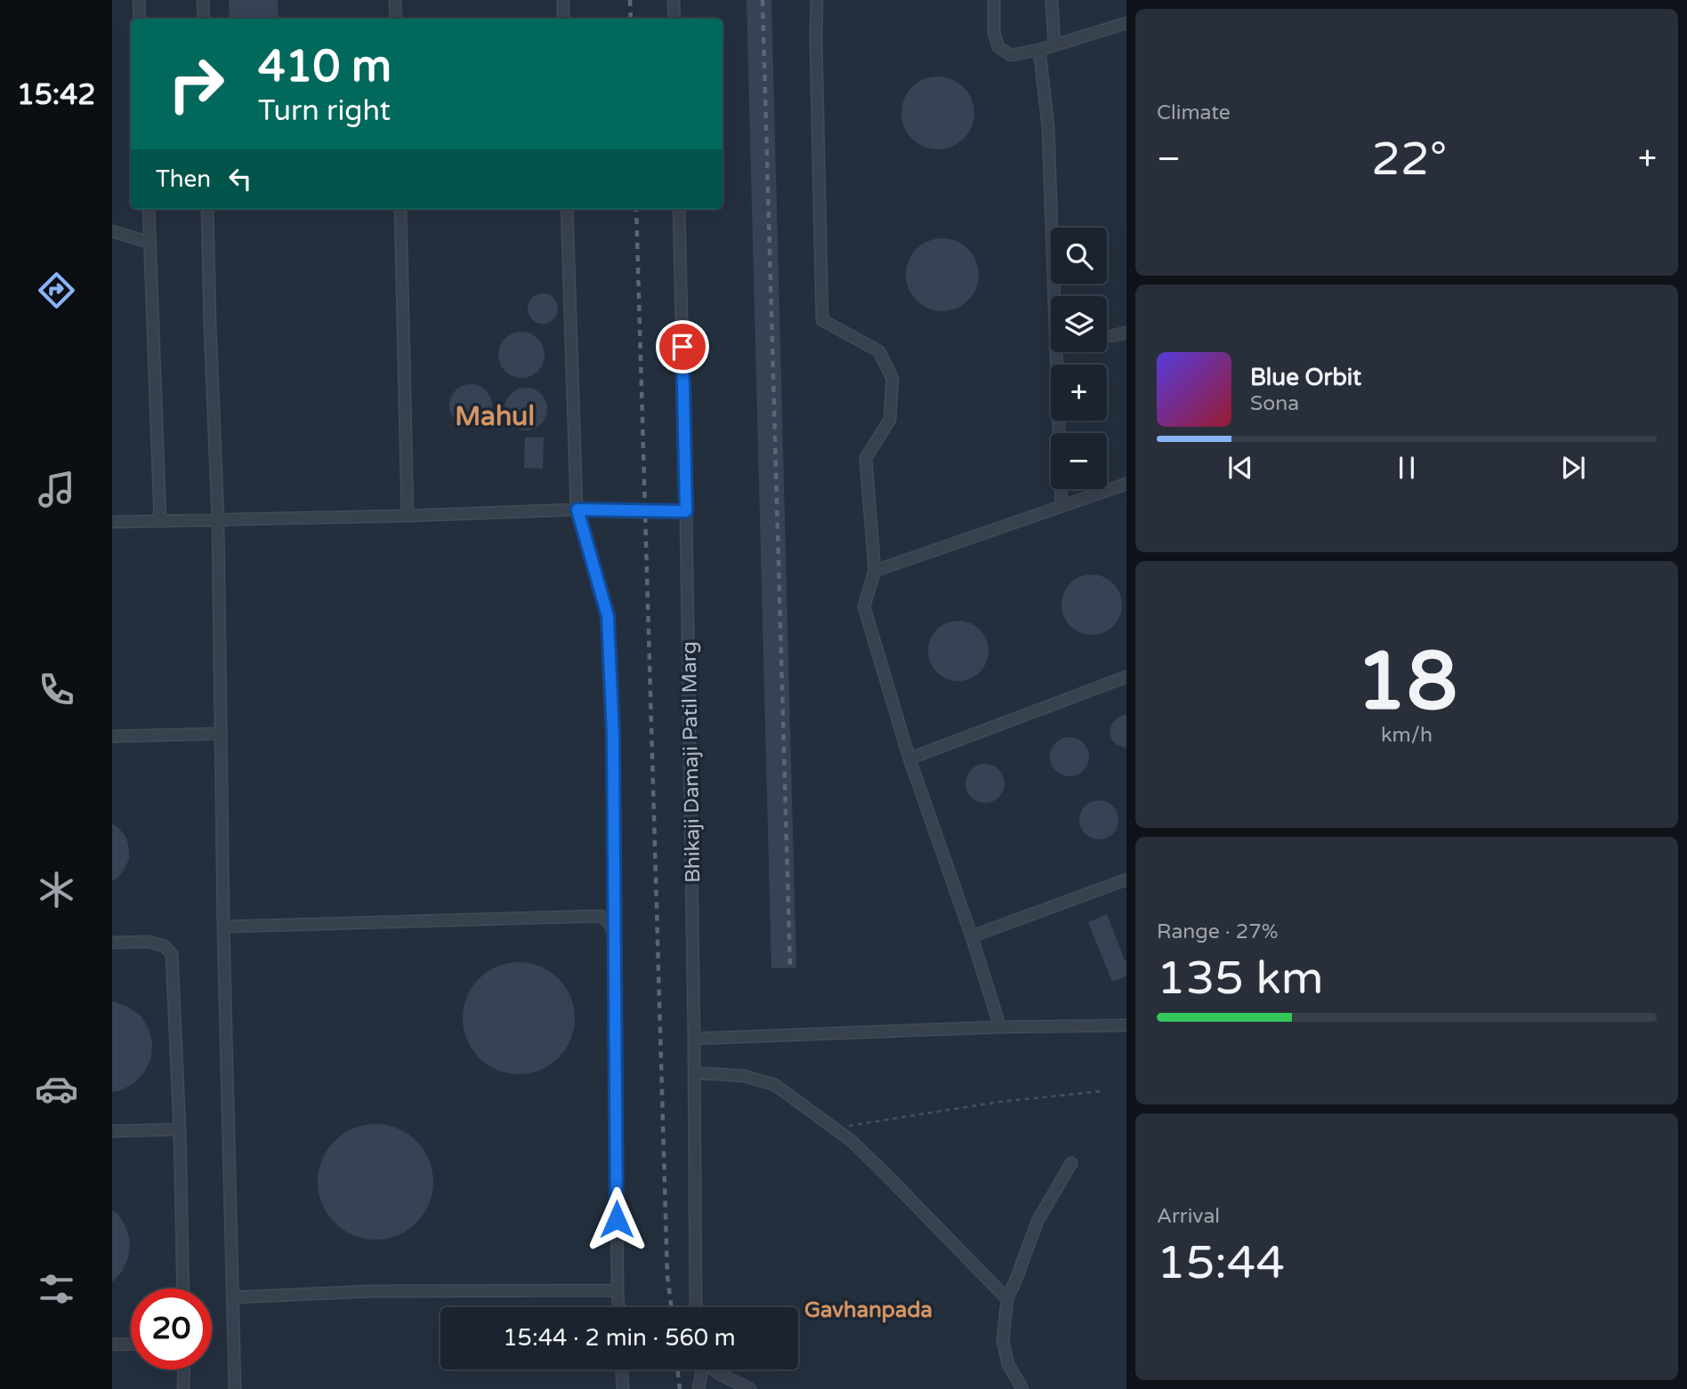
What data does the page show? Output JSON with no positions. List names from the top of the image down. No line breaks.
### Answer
{"streets":{"street":["Bhikaji Damaji Patil Marg"]},"districts":["Mahul","Gavhanpada"],"page":{"tabs":"15:42","tile":["Climate",["18","km/h"],["Range · 27%","135 km"],["Arrival","15:44"]],"turn":["410 m","Turn right"],"heat":["−","22°","+"],"then":"Then","map_buttons":["+","−"],"song":["Blue Orbit","Sona"],"limit":"20","trip":"15:44 · 2 min · 560 m"}}
